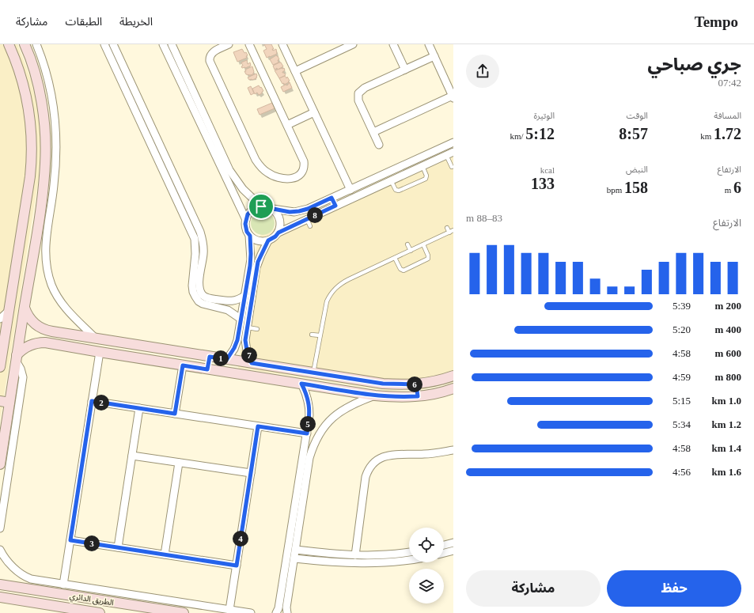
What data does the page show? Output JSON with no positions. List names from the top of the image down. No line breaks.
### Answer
{"streets":{"main road":["الطريق الدائري"]},"page":{"header":"Tempo","nav":["الخريطة","الطبقات","مشاركة"],"heading":["جري صباحي","07:42"],"stats":[["المسافة","1.72 km"],["الوقت","8:57"],["الوتيرة","5:12 /km"],["الارتفاع","6 m"],["النبض","158 bpm"],["kcal","133"]],"chart":["الارتفاع","83–88 m"],"pins":["8","7","1","6","2","5","4","3"],"list":[{"name":"200 m","note":"5:39"},{"name":"400 m","note":"5:20"},{"name":"600 m","note":"4:58"},{"name":"800 m","note":"4:59"},{"name":"1.0 km","note":"5:15"},{"name":"1.2 km","note":"5:34"},{"name":"1.4 km","note":"4:58"},{"name":"1.6 km","note":"4:56"}],"buttons":["حفظ","مشاركة"]}}
